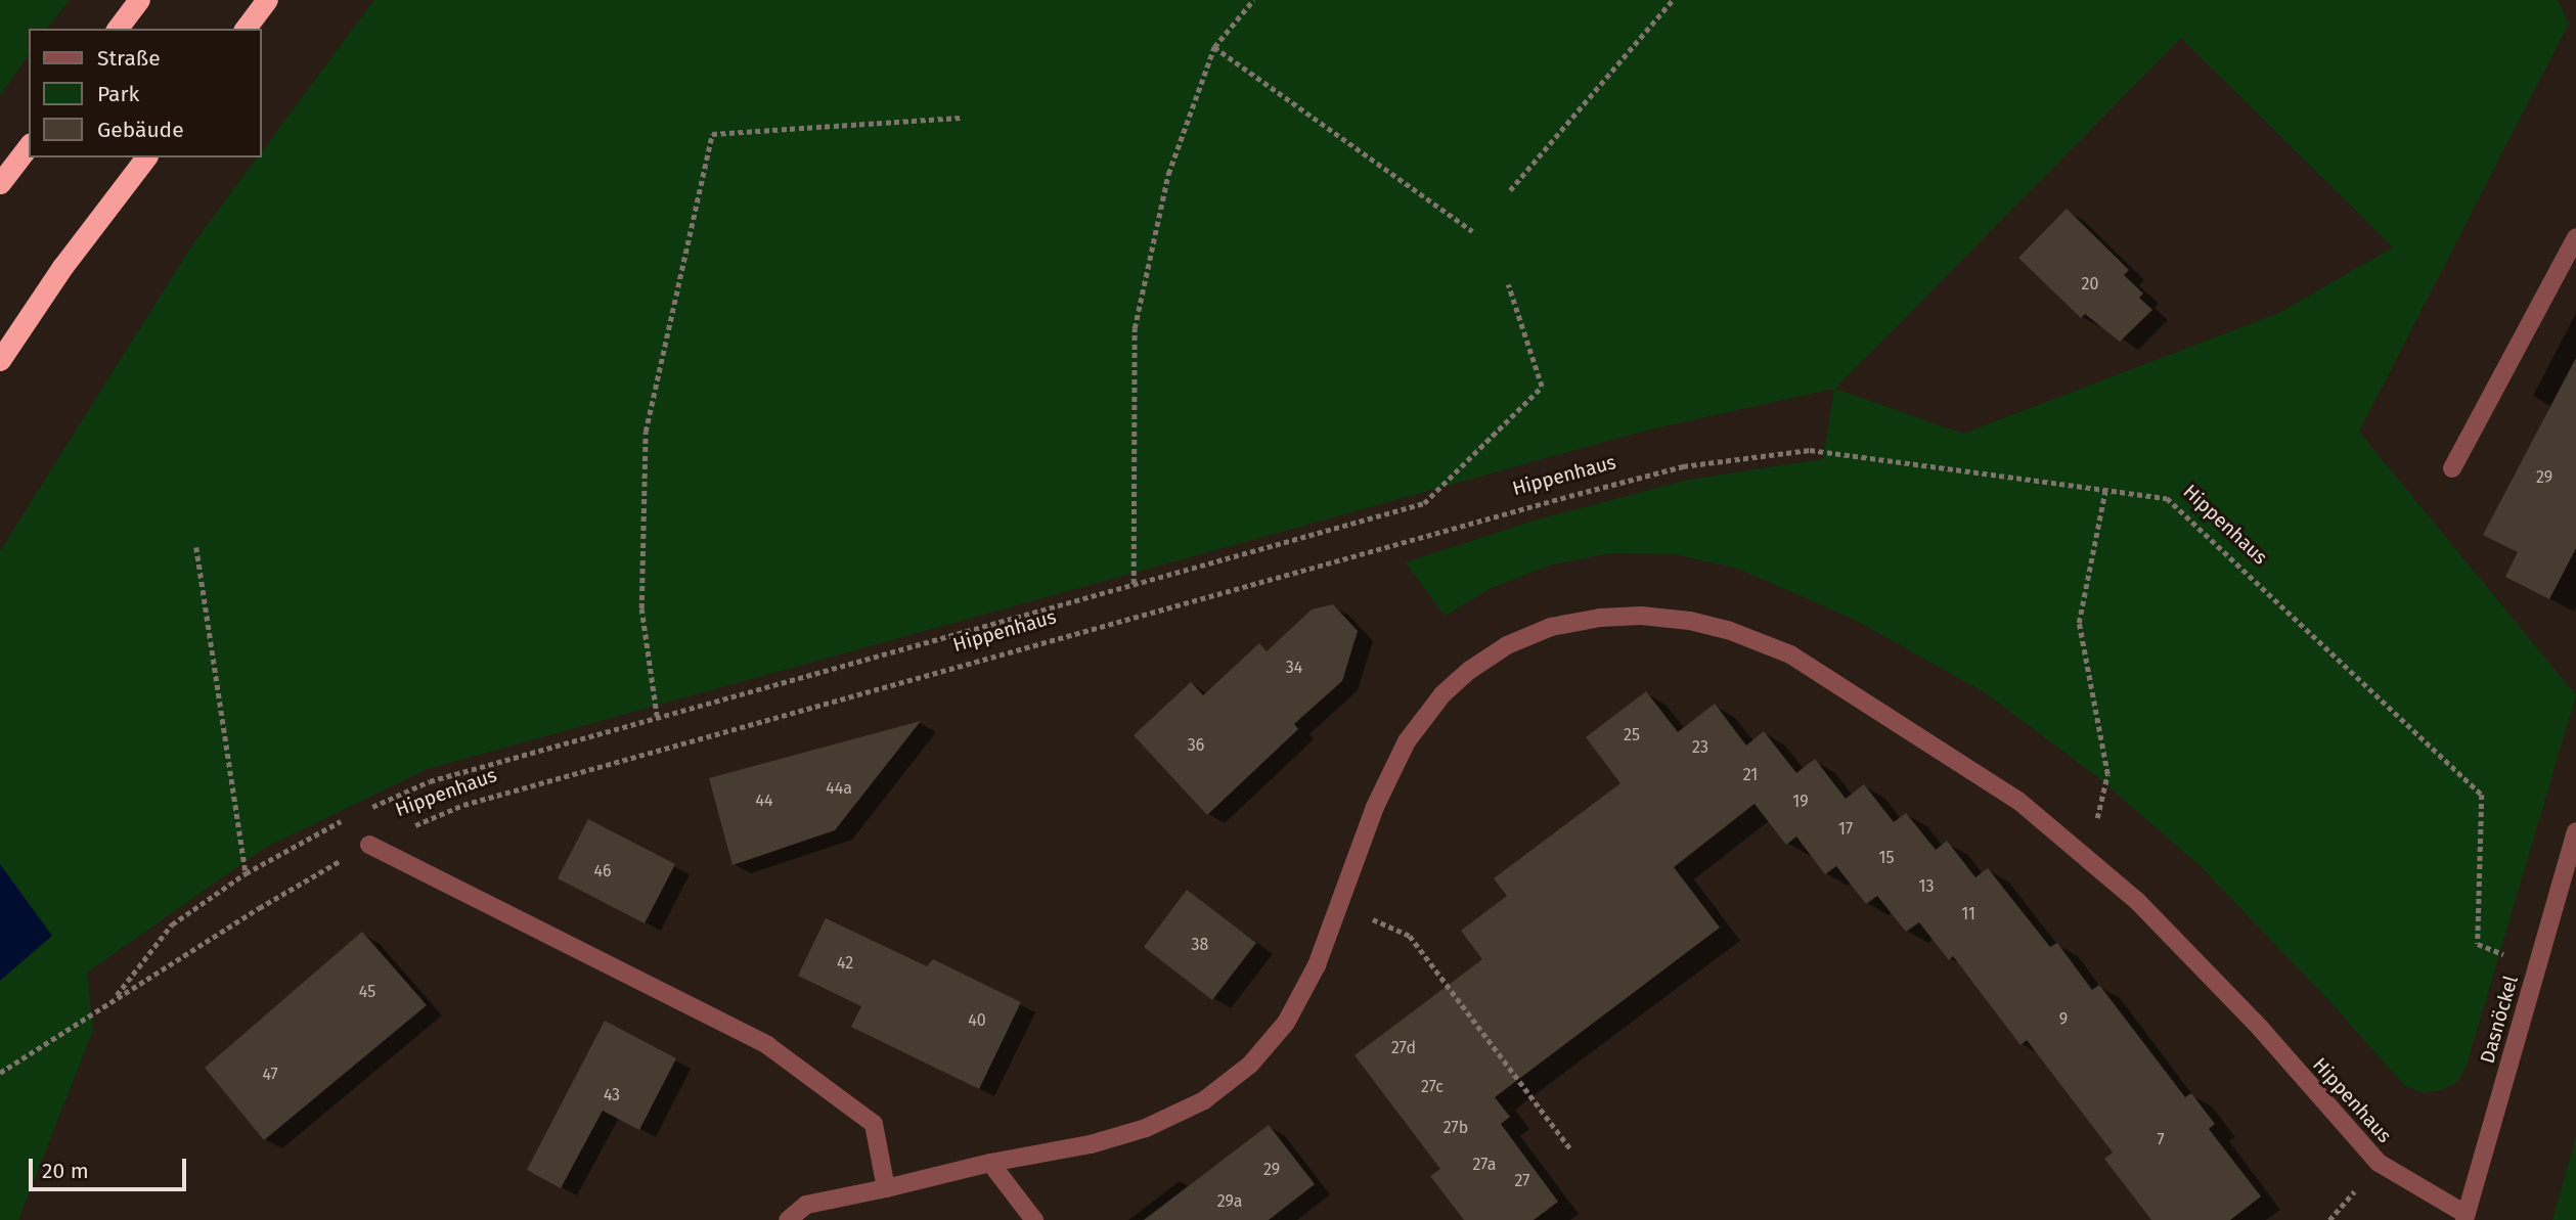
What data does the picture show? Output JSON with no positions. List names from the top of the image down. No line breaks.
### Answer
{"streets":{"street":["Hippenhaus","Dasnöckel"]},"crossings":[["Hippenhaus","Dasnöckel"]],"house_numbers":["20","29","34","25","36","23","21","44a","44","19","17","15","46","13","11","38","42","45","9","40","27d","47","27c","43","27b","7","27a","29","27","29a"],"legend":["Straße","Park","Gebäude"],"scale_bar":"20 m"}
